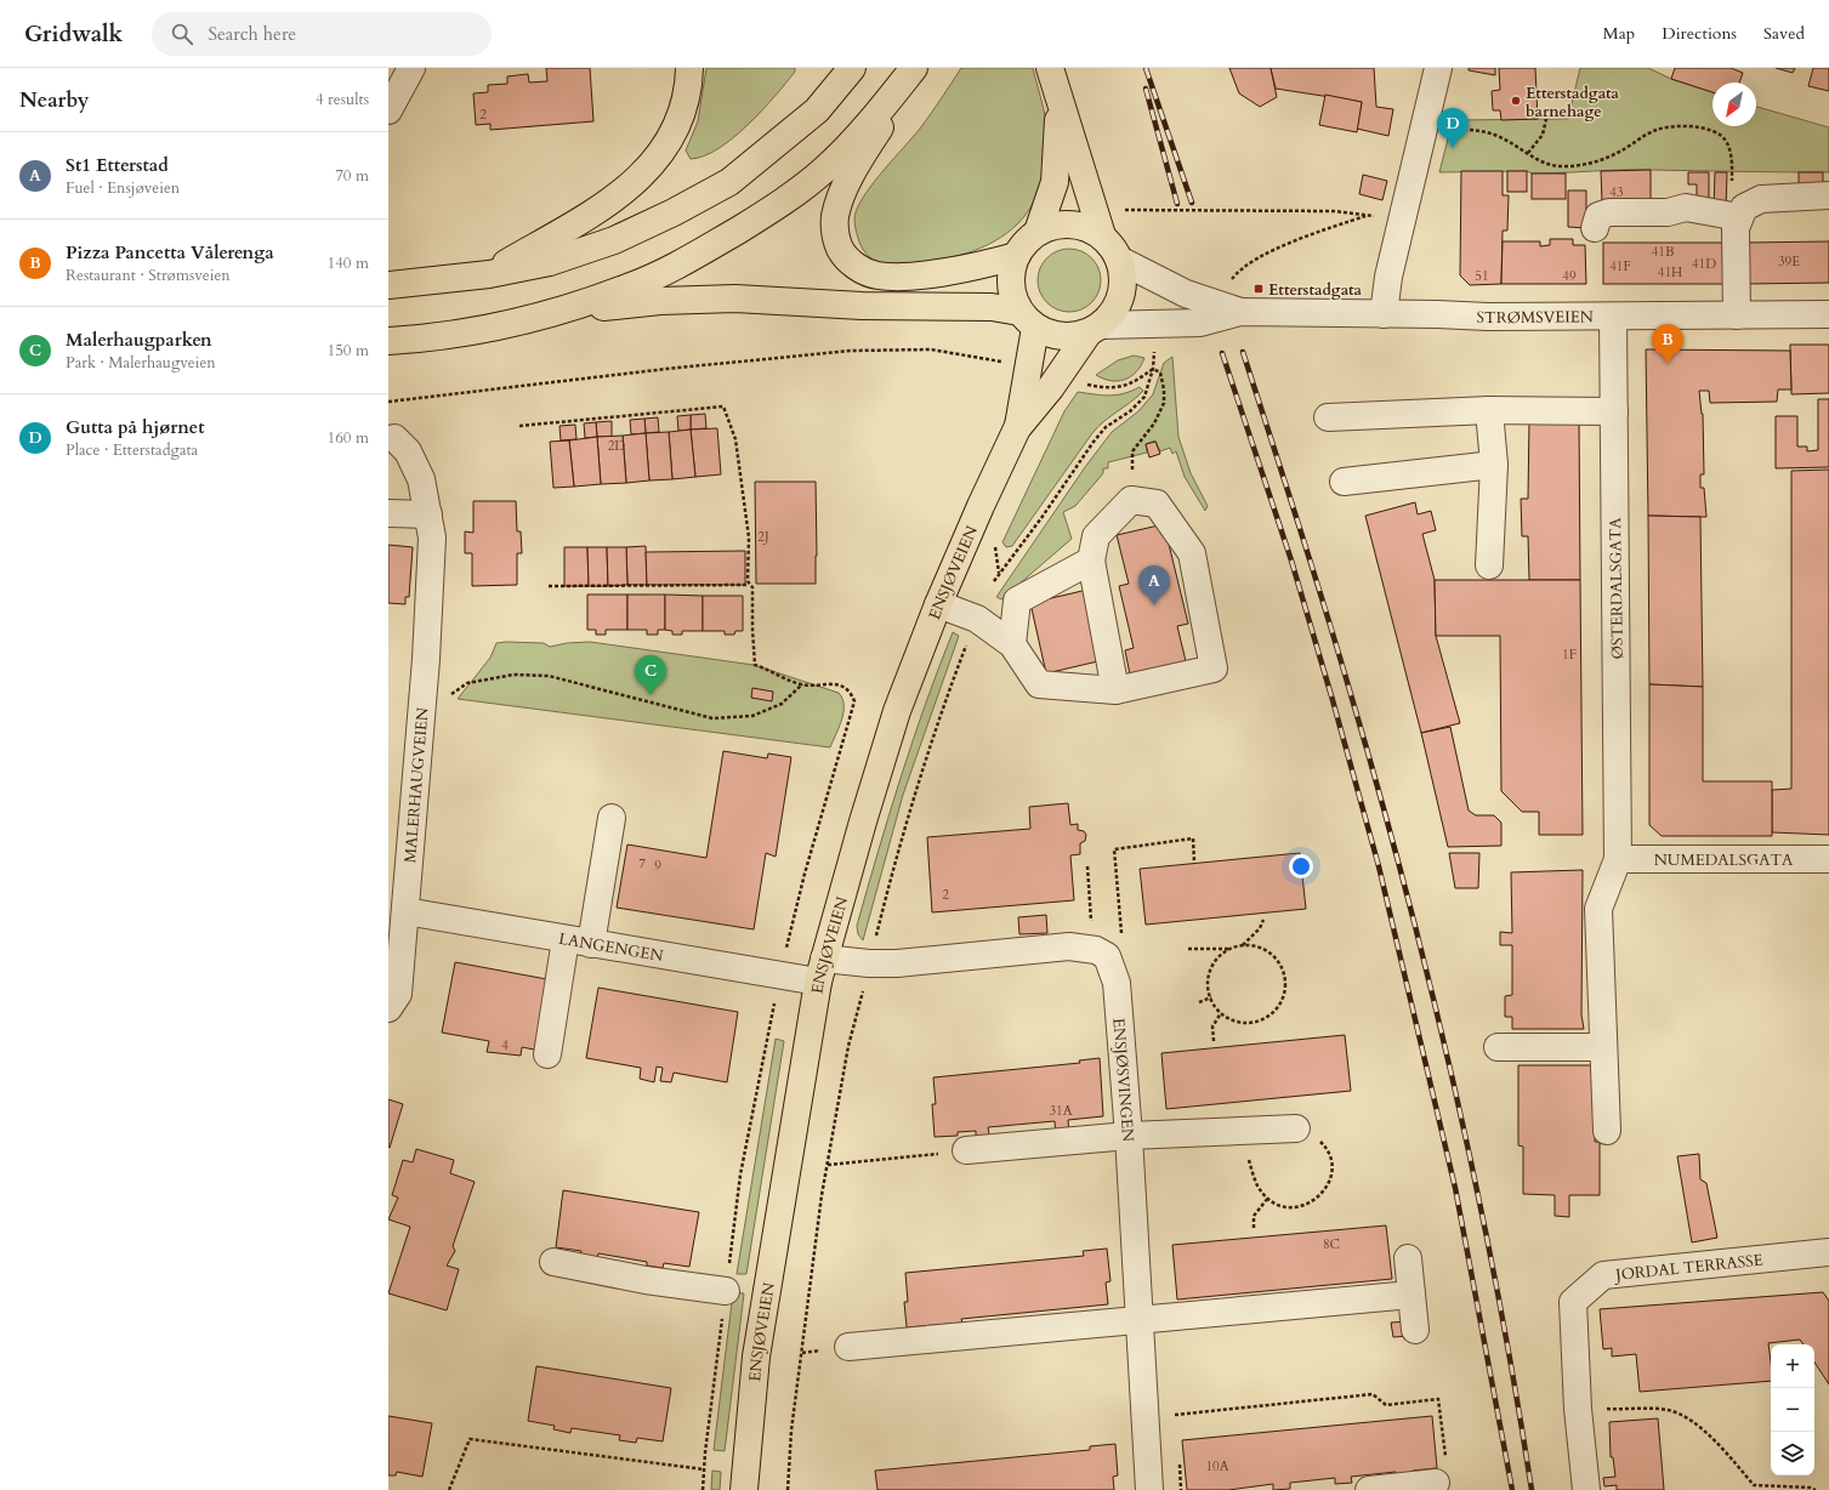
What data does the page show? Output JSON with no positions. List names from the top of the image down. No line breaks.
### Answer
{"streets":{"main road":["STRØMSVEIEN","ENSJØVEIEN"],"street":["ØSTERDALSGATA","MALERHAUGVEIEN","NUMEDALSGATA","LANGENGEN","ENSJØSVINGEN","JORDAL TERRASSE"]},"crossings":[["STRØMSVEIEN","ENSJØVEIEN"],["STRØMSVEIEN","ØSTERDALSGATA"],["ENSJØVEIEN","LANGENGEN"],["ØSTERDALSGATA","NUMEDALSGATA"],["MALERHAUGVEIEN","LANGENGEN"]],"places":{"other":["Etterstadgata barnehage"],"transit":["Etterstadgata"]},"house_numbers":["2","43","41B","39E","41D","41F","41H","51","49","2D","2J","1F","7","9","2","4","31A","8C","10A"],"north":"bottom left","page":{"header":"Gridwalk","search":"Search here","nav":["Map","Directions","Saved"],"heading":["Nearby","4 results"],"pins":["D","B","A","C"],"list":[{"mark":"A","name":"St1 Etterstad","note":"Fuel · Ensjøveien","value":"70 m"},{"mark":"B","name":"Pizza Pancetta Vålerenga","note":"Restaurant · Strømsveien","value":"140 m"},{"mark":"C","name":"Malerhaugparken","note":"Park · Malerhaugveien","value":"150 m"},{"mark":"D","name":"Gutta på hjørnet","note":"Place · Etterstadgata","value":"160 m"}],"map_buttons":["+","−"]}}
